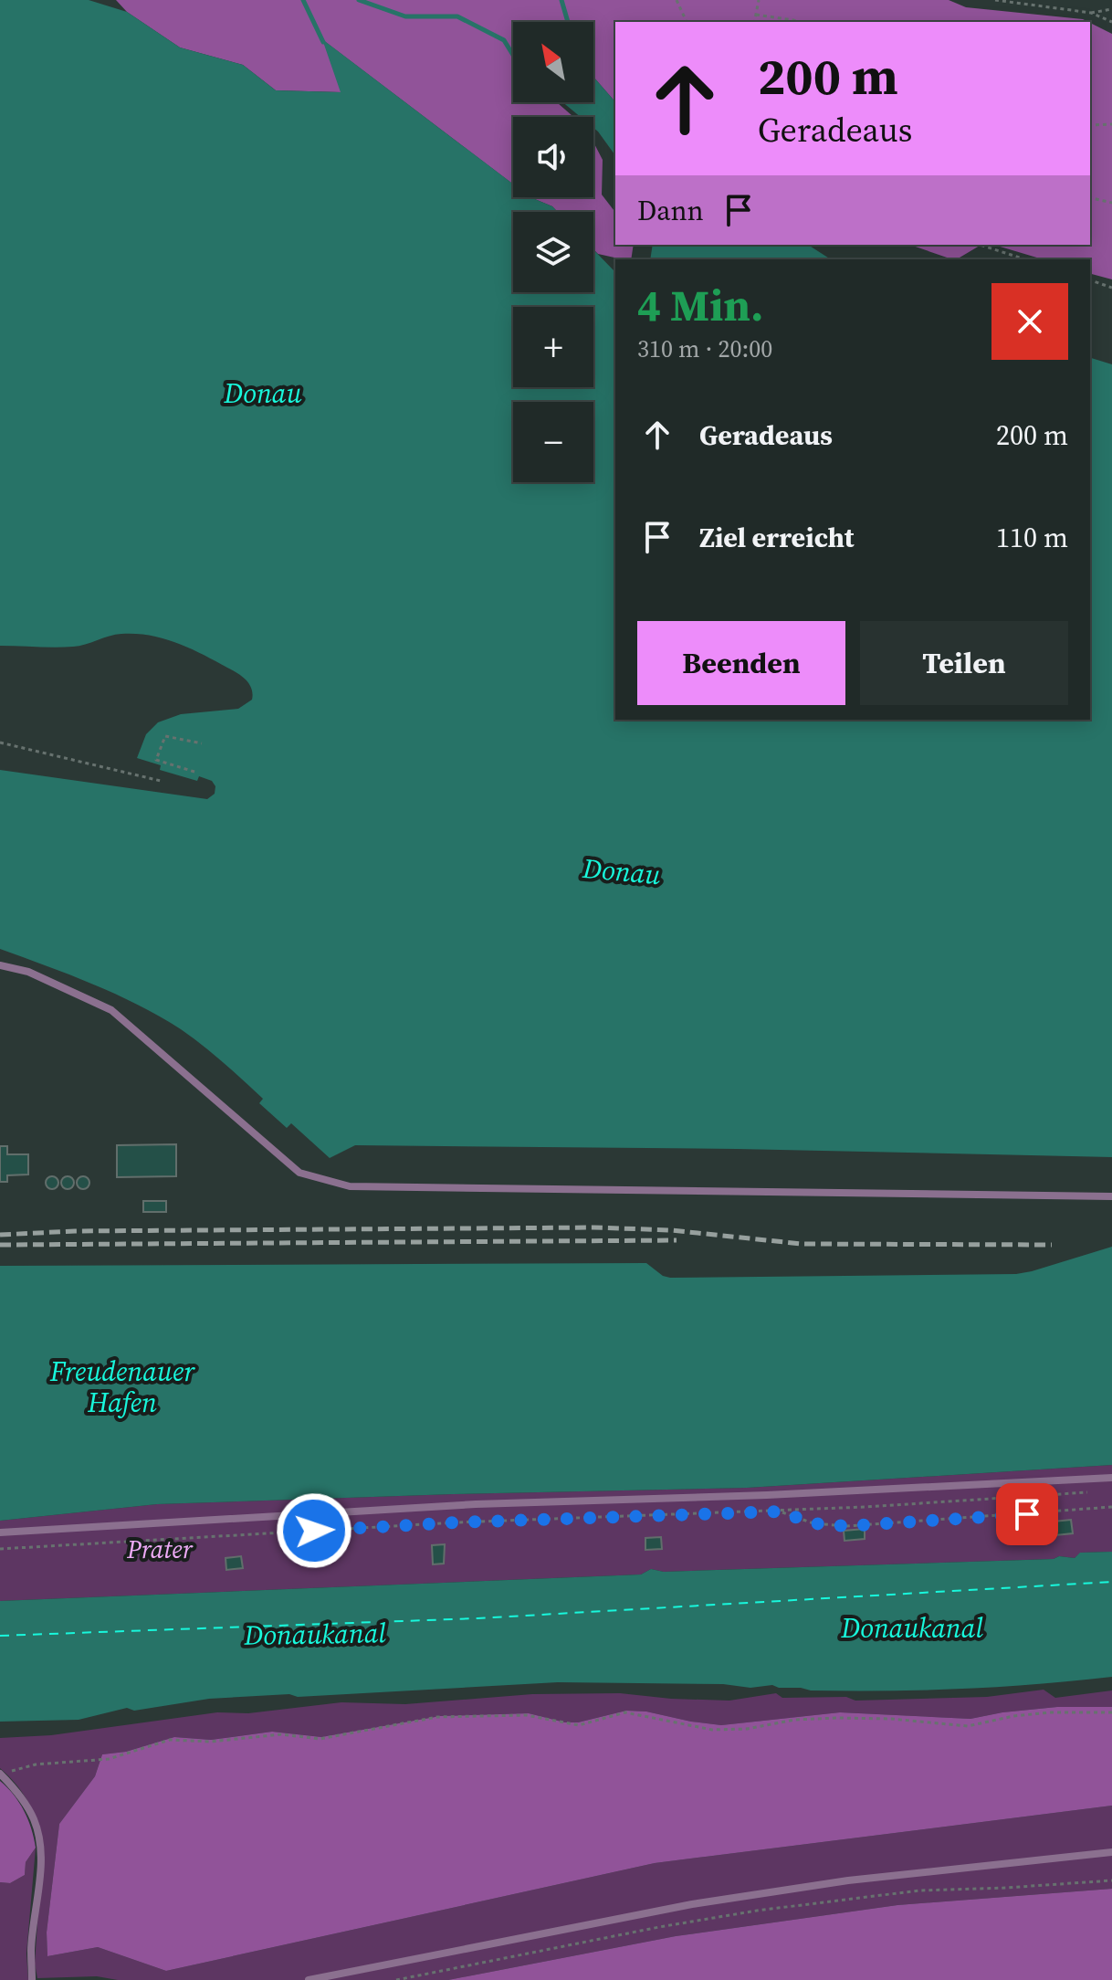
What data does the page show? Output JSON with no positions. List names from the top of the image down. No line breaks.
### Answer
{"water":["Donau","Freudenauer Hafen","Donaukanal"],"parks":["Prater"],"north":"top left","page":{"map_buttons":["+","−"],"turn":["200 m","Geradeaus"],"then":"Dann","heading":["4 Min.","310 m · 20:00"],"list":[{"name":"Geradeaus","value":"200 m"},{"name":"Ziel erreicht","value":"110 m"}],"buttons":["Beenden","Teilen"]}}
